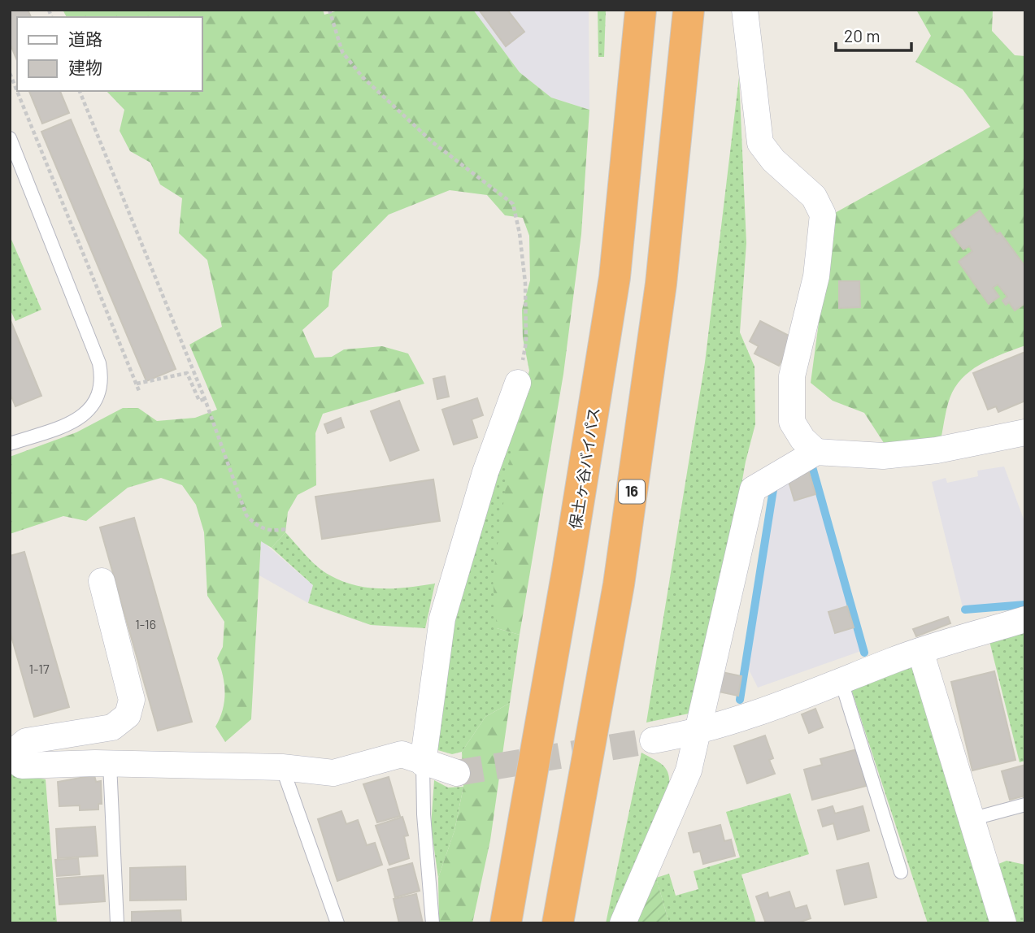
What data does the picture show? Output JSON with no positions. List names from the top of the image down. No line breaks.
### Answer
{"streets":{"highway":["保土ヶ谷バイパス","16"]},"house_numbers":["1-16","1-17"],"legend":["道路","建物"],"scale_bar":"20 m"}
